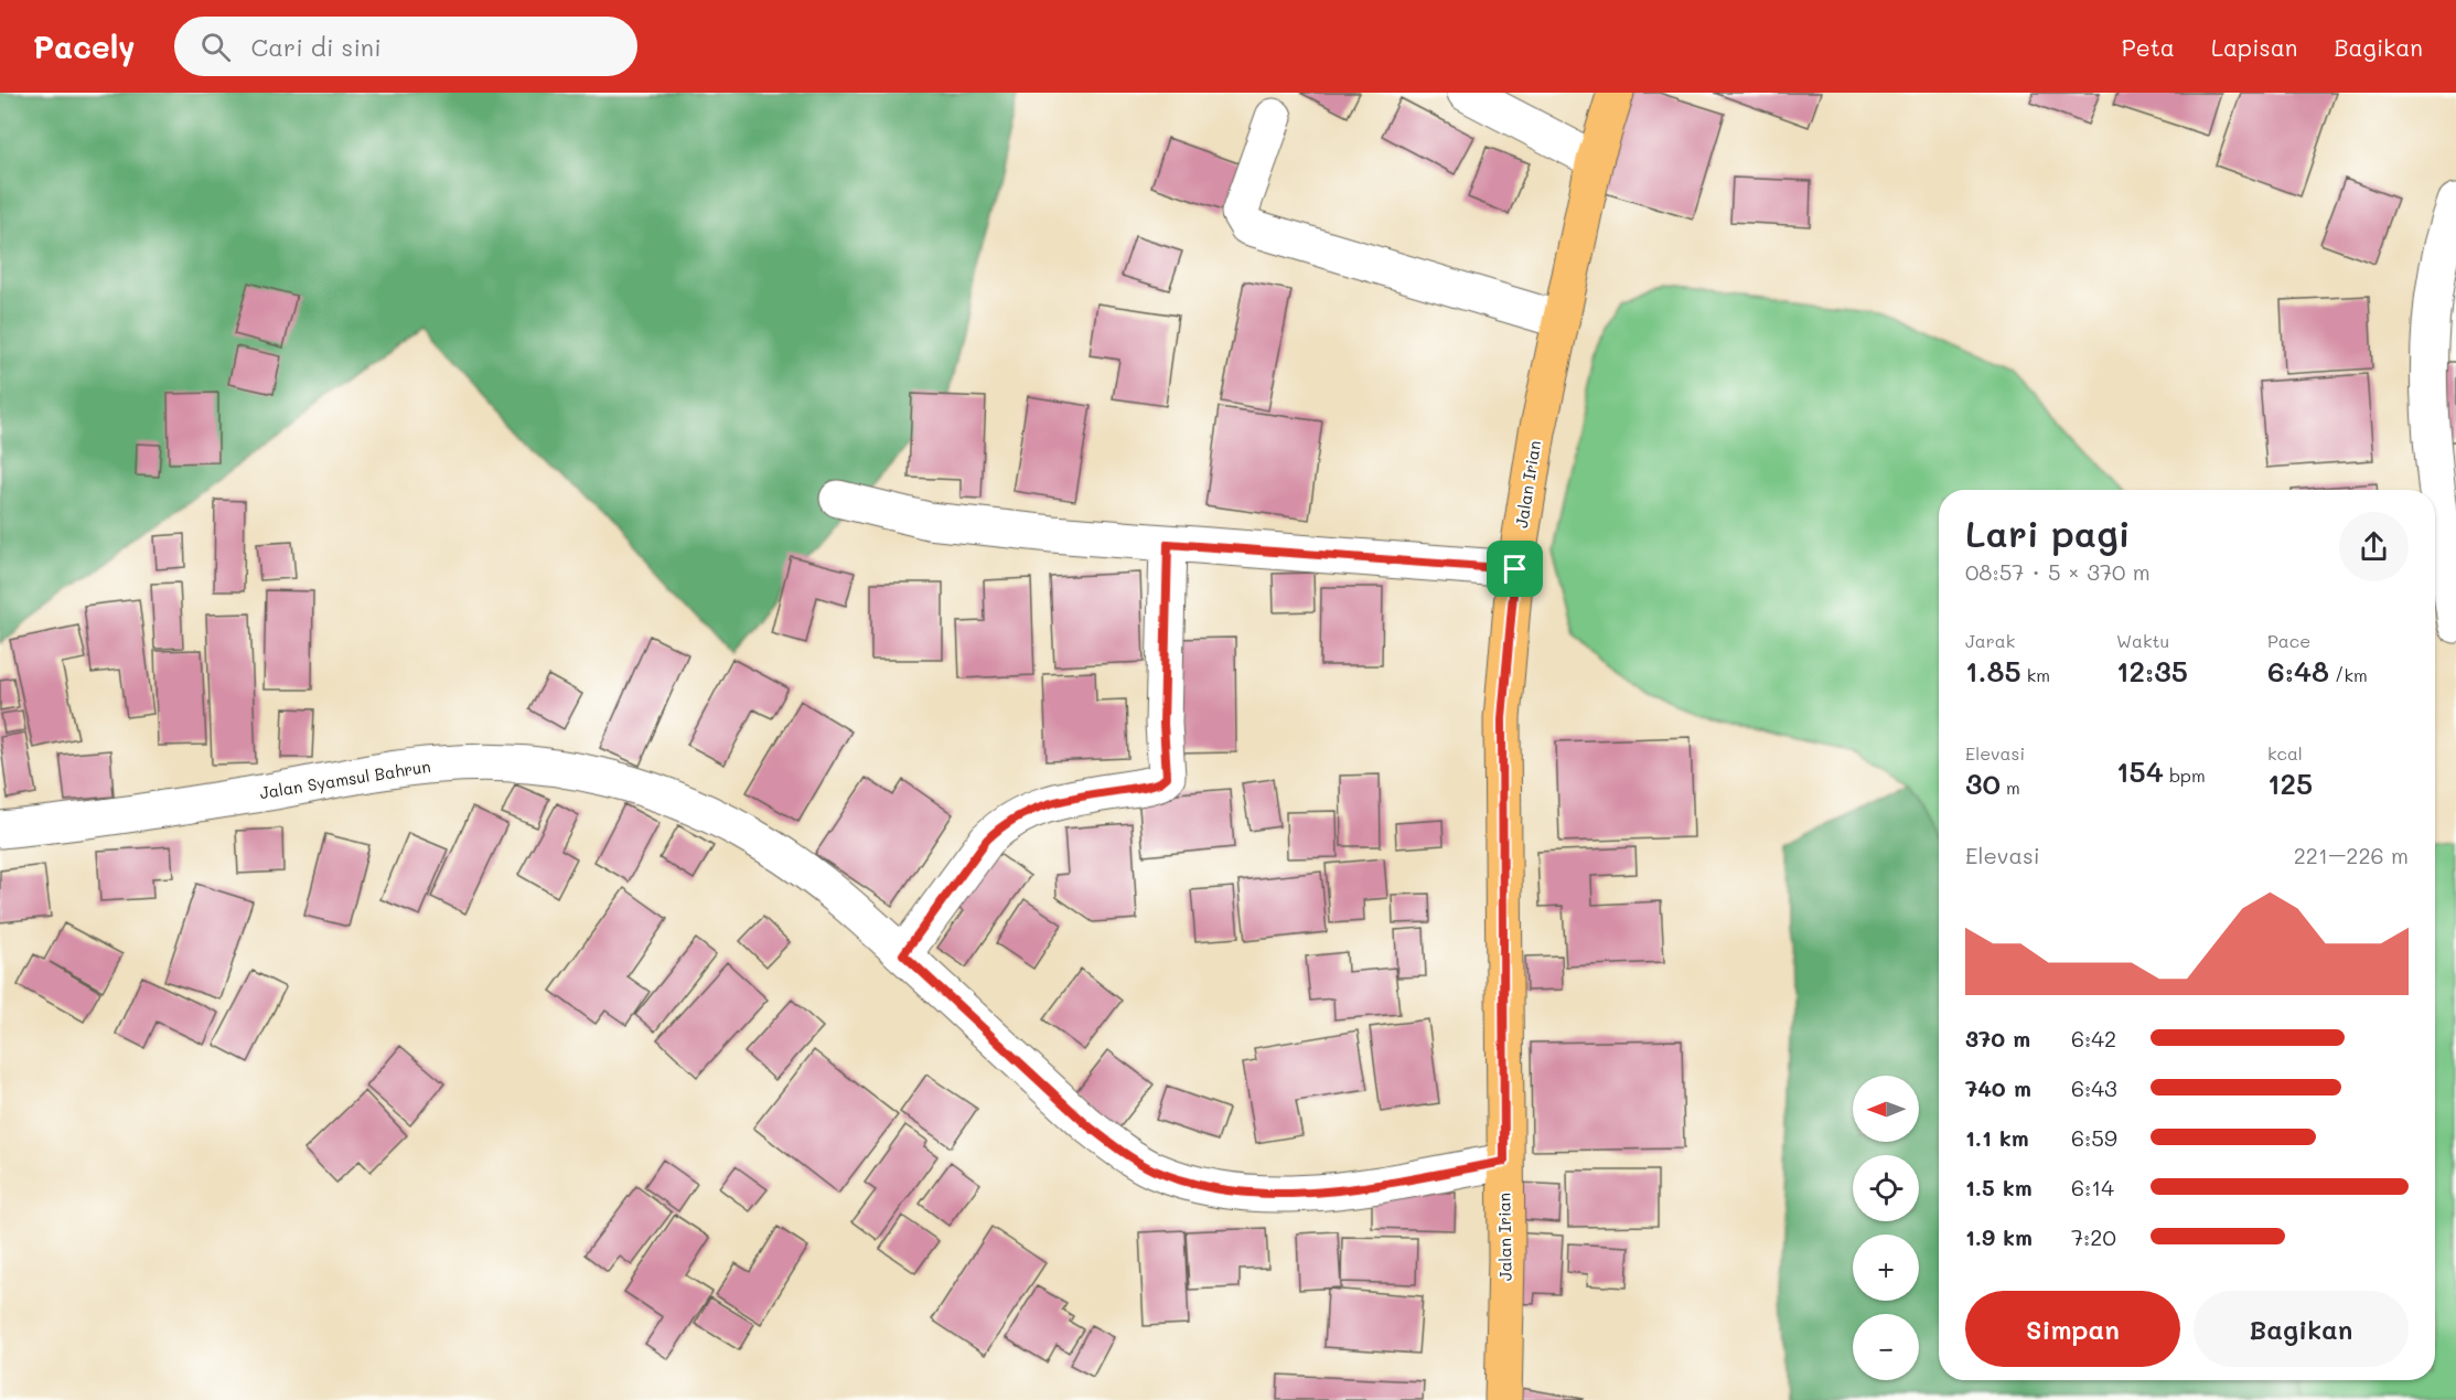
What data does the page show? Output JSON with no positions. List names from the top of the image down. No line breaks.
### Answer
{"streets":{"main road":["Jalan Irian"],"street":["Jalan Syamsul Bahrun"]},"crossings":[["Jalan Irian","Jalan Syamsul Bahrun"]],"north":"left","page":{"header":"Pacely","search":"Cari di sini","nav":["Peta","Lapisan","Bagikan"],"heading":["Lari pagi","08:57 · 5 × 370 m"],"stats":[["Jarak","1.85 km"],["Waktu","12:35"],["Pace","6:48 /km"],["Elevasi","30 m"],["154 bpm"],["kcal","125"]],"chart":["Elevasi","221–226 m"],"list":[{"name":"370 m","note":"6:42"},{"name":"740 m","note":"6:43"},{"name":"1.1 km","note":"6:59"},{"name":"1.5 km","note":"6:14"},{"name":"1.9 km","note":"7:20"}],"map_buttons":["+","−"],"buttons":["Simpan","Bagikan"]}}
